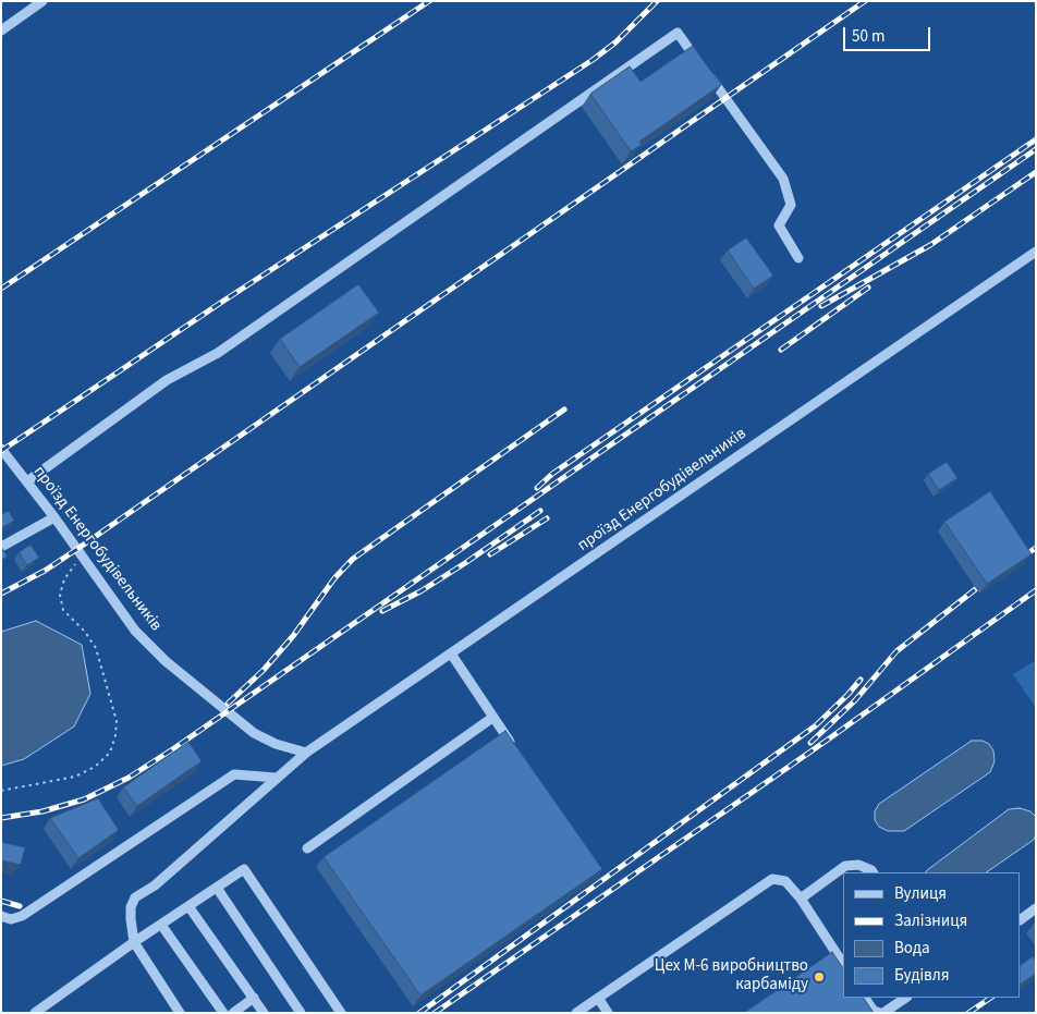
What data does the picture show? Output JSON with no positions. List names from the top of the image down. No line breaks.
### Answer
{"streets":{"street":["проїзд Енергобудівельників"]},"places":["Цех М-6 виробництво карбаміду"],"legend":["Вулиця","Залізниця","Вода","Будівля"],"scale_bar":"50 m"}
